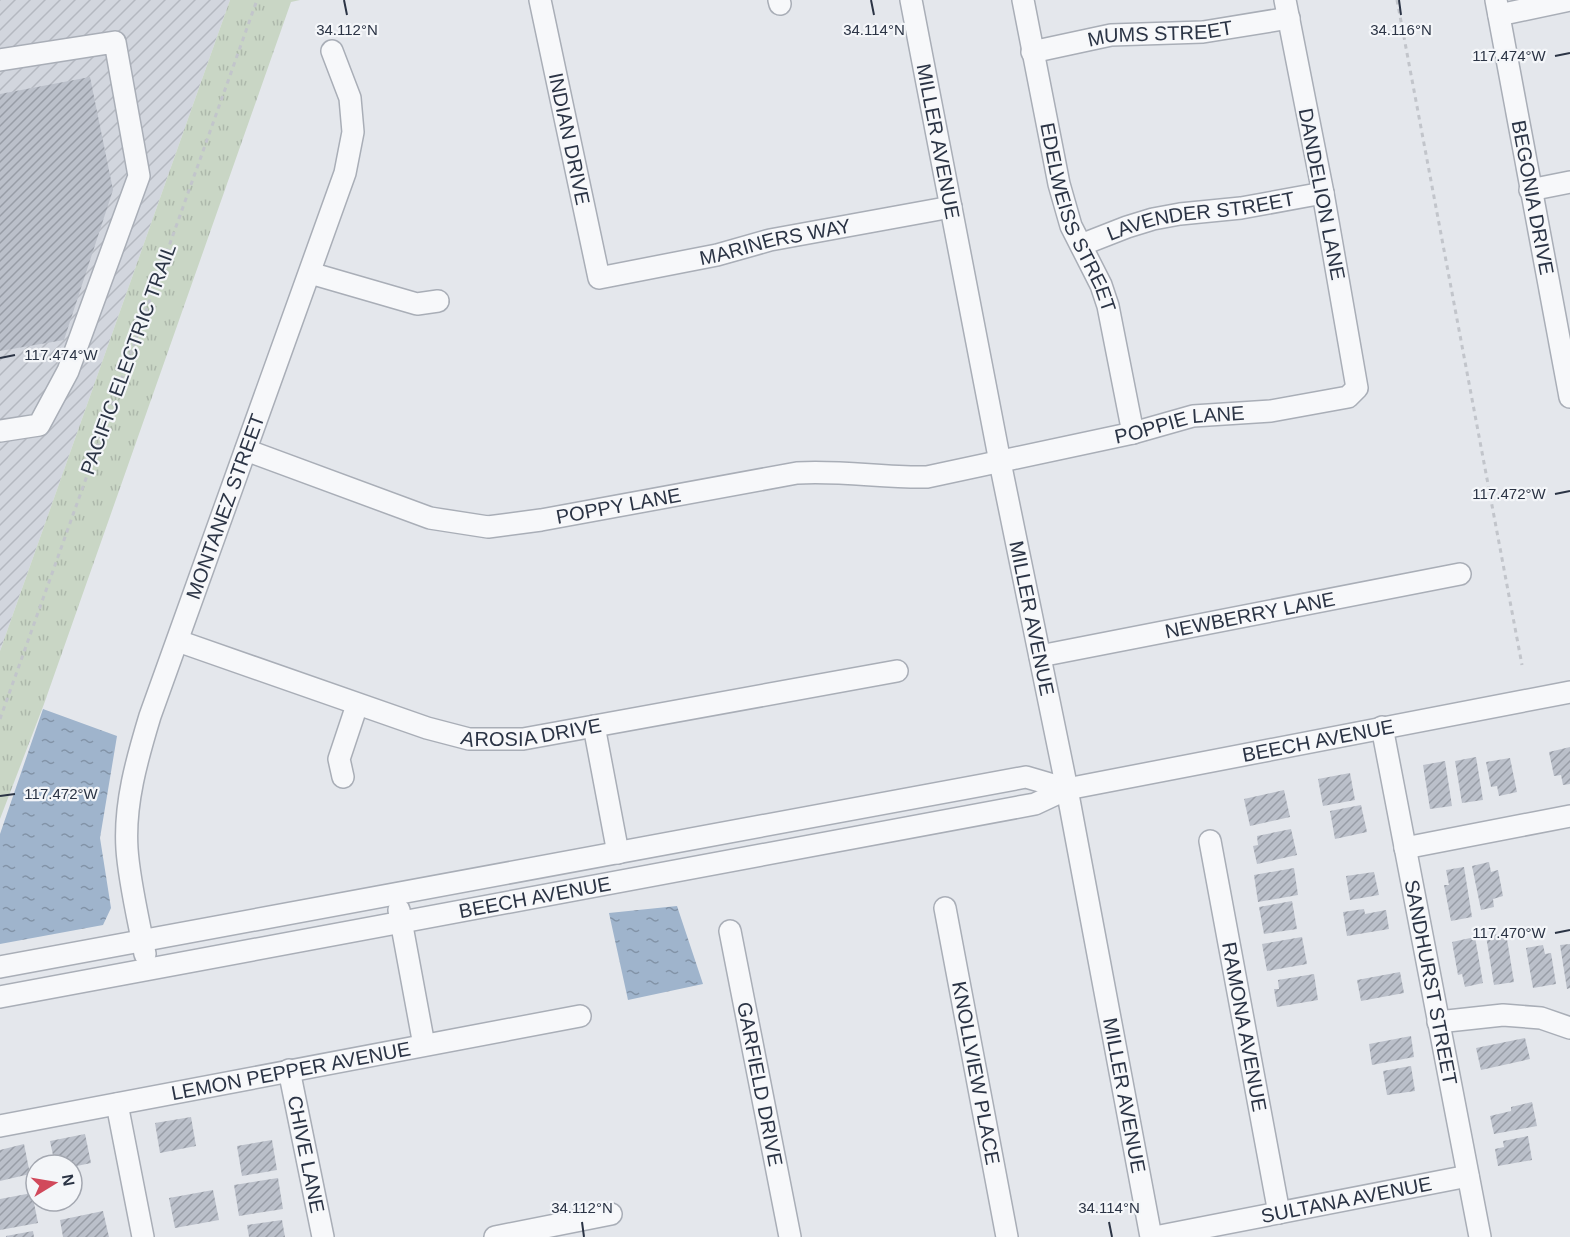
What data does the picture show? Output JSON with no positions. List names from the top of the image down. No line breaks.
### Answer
{"streets":{"street":["MUMS STREET","INDIAN DRIVE","MILLER AVENUE","DANDELION LANE","BEGONIA DRIVE","EDELWEISS STREET","LAVENDER STREET","MARINERS WAY","POPPIE LANE","POPPY LANE","MONTANEZ STREET","NEWBERRY LANE","AROSIA DRIVE","BEECH AVENUE","SANDHURST STREET","RAMONA AVENUE","LEMON PEPPER AVENUE","KNOLLVIEW PLACE","GARFIELD DRIVE","CHIVE LANE","SULTANA AVENUE"],"path":["PACIFIC ELECTRIC TRAIL"]},"crossings":[["MUMS STREET","DANDELION LANE"],["MUMS STREET","EDELWEISS STREET"],["INDIAN DRIVE","MARINERS WAY"],["MILLER AVENUE","MARINERS WAY"],["MILLER AVENUE","POPPIE LANE"],["MILLER AVENUE","POPPY LANE"],["MILLER AVENUE","NEWBERRY LANE"],["MILLER AVENUE","BEECH AVENUE"],["MILLER AVENUE","SULTANA AVENUE"],["DANDELION LANE","LAVENDER STREET"],["DANDELION LANE","POPPIE LANE"],["EDELWEISS STREET","LAVENDER STREET"],["EDELWEISS STREET","POPPIE LANE"],["POPPIE LANE","POPPY LANE"],["POPPY LANE","MONTANEZ STREET"],["MONTANEZ STREET","AROSIA DRIVE"],["MONTANEZ STREET","BEECH AVENUE"],["BEECH AVENUE","SANDHURST STREET"],["SANDHURST STREET","SULTANA AVENUE"],["RAMONA AVENUE","SULTANA AVENUE"],["LEMON PEPPER AVENUE","CHIVE LANE"]],"north":"right","coordinates":["34.112°N","34.114°N","34.116°N","117.474°W","117.472°W","117.470°W"]}
